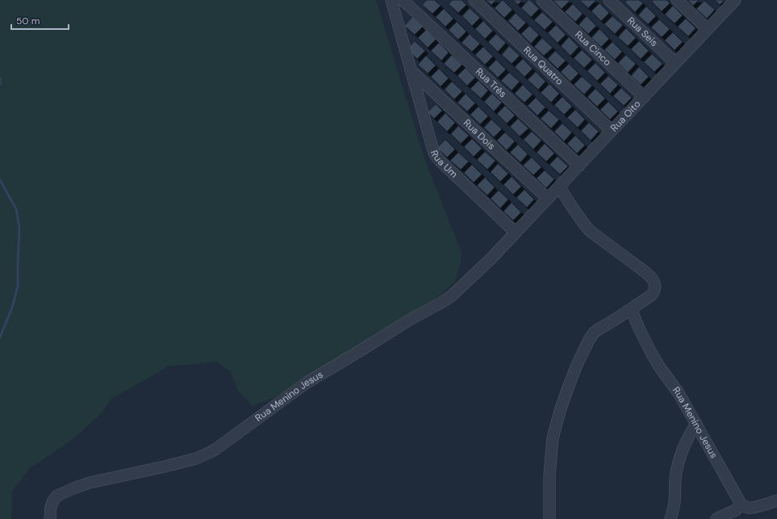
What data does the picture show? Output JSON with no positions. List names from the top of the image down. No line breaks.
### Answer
{"streets":{"street":["Rua Seis","Rua Cinco","Rua Quatro","Rua Três","Rua Oito","Rua Dois","Rua Um","Rua Menino Jesus"]},"crossings":[["Rua Seis","Rua Oito"],["Rua Cinco","Rua Oito"],["Rua Quatro","Rua Oito"],["Rua Três","Rua Oito"],["Rua Oito","Rua Dois"],["Rua Oito","Rua Um"],["Rua Oito","Rua Menino Jesus"],["Rua Dois","Rua Um"],["Rua Um","Rua Menino Jesus"]],"scale_bar":"50 m"}
